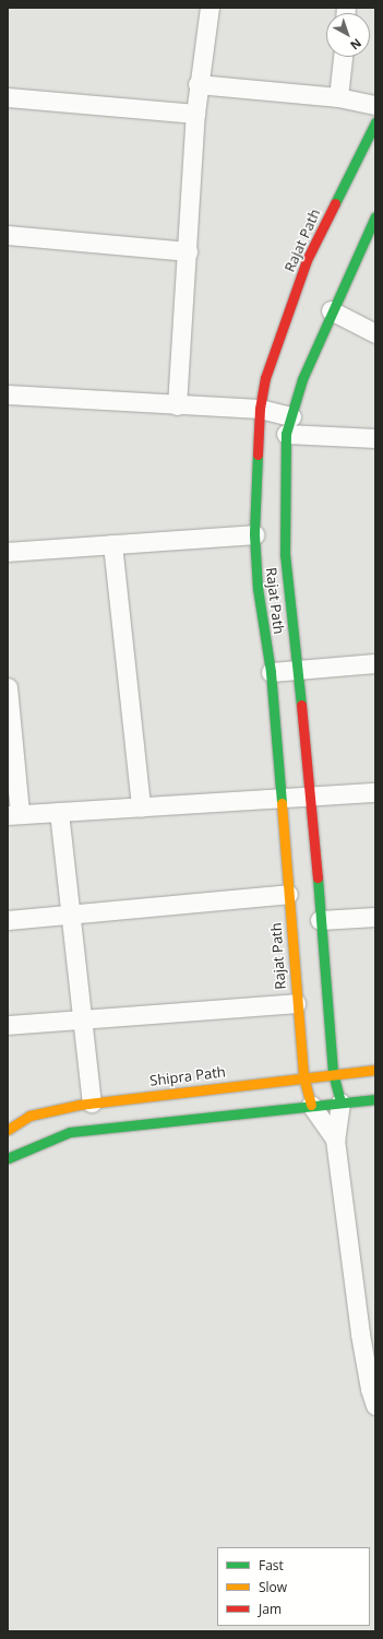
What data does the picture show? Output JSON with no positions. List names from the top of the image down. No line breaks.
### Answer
{"streets":{"street":["Rajat Path","Shipra Path"]},"crossings":[["Rajat Path","Shipra Path"]],"legend":["Fast","Slow","Jam"],"north":"bottom right"}
